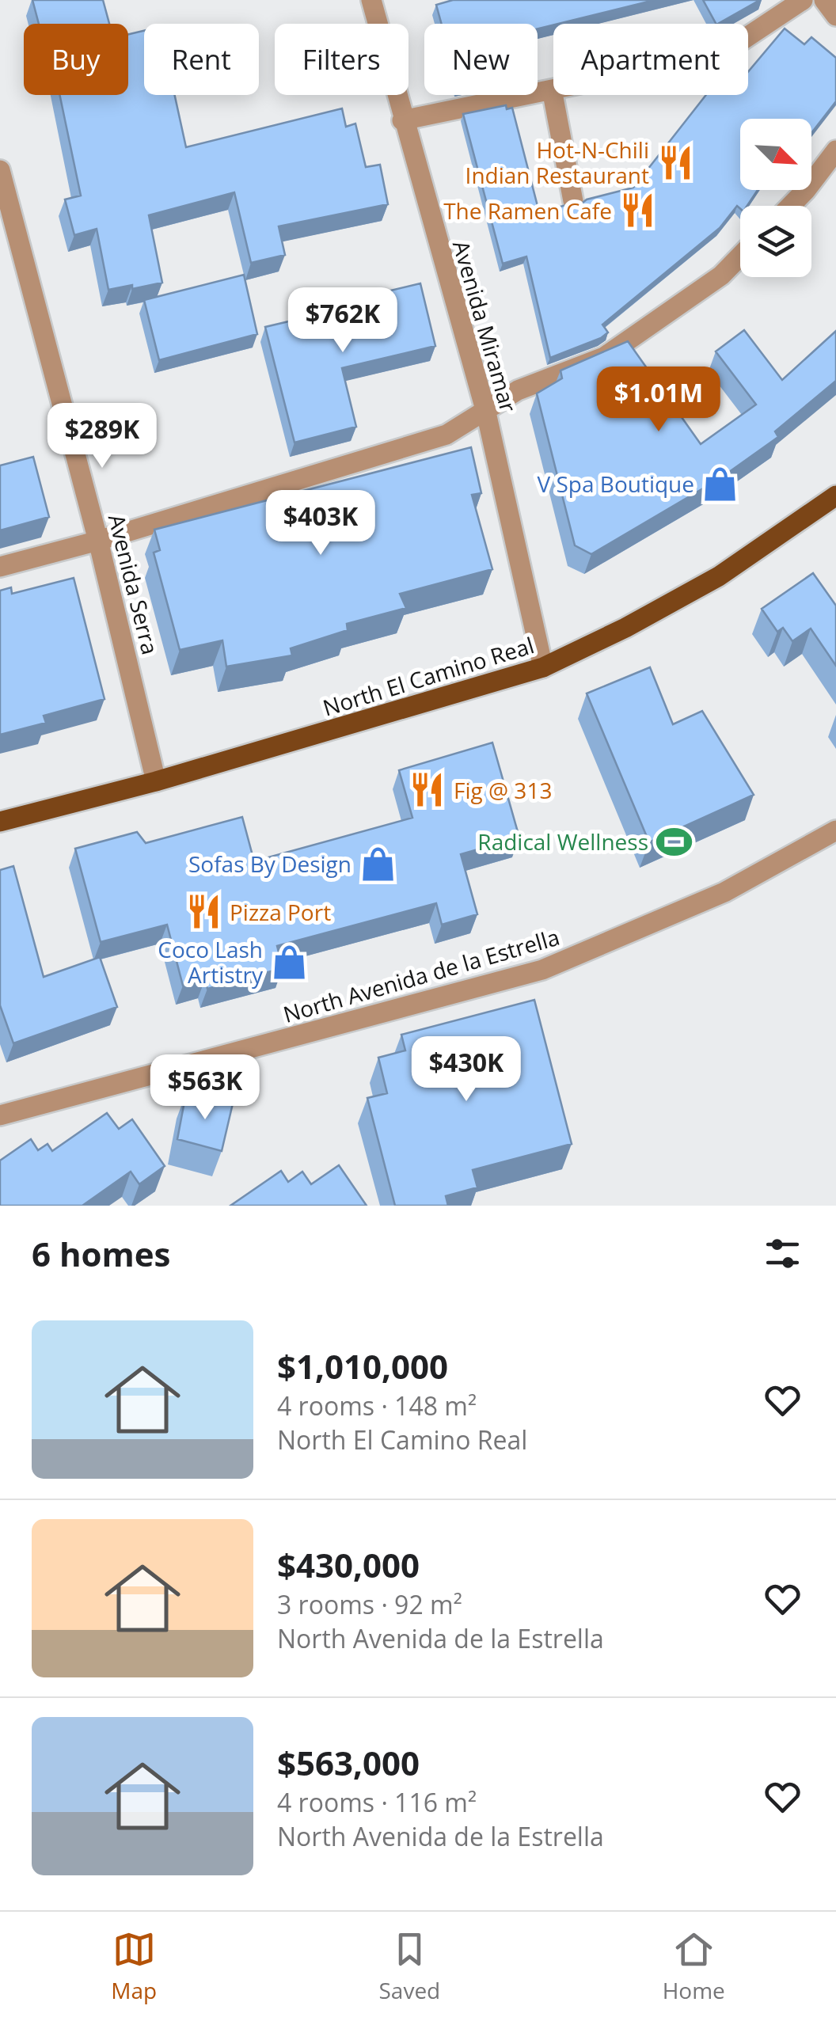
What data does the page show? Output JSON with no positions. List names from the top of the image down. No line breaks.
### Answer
{"streets":{"main road":["North El Camino Real"],"street":["Avenida Miramar","Avenida Serra","North Avenida de la Estrella"]},"crossings":[["Avenida Miramar","North El Camino Real"],["Avenida Serra","North El Camino Real"]],"places":{"restaurant":["Hot-N-Chili Indian Restaurant","The Ramen Cafe","Fig @ 313","Pizza Port"],"shop":["V Spa Boutique","Sofas By Design","Coco Lash Artistry"],"sports":["Radical Wellness"]},"north":"bottom right","page":{"chip":["Buy","Rent","Filters","New","Apartment"],"price":["$762K","$1.01M","$289K","$403K","$430K","$563K"],"heading":"6 homes","list":[{"name":"$1,010,000","note":"4 rooms · 148 m² · North El Camino Real"},{"name":"$430,000","note":"3 rooms · 92 m² · North Avenida de la Estrella"},{"name":"$563,000","note":"4 rooms · 116 m² · North Avenida de la Estrella"}],"tabs":["Map","Saved","Home"]}}
